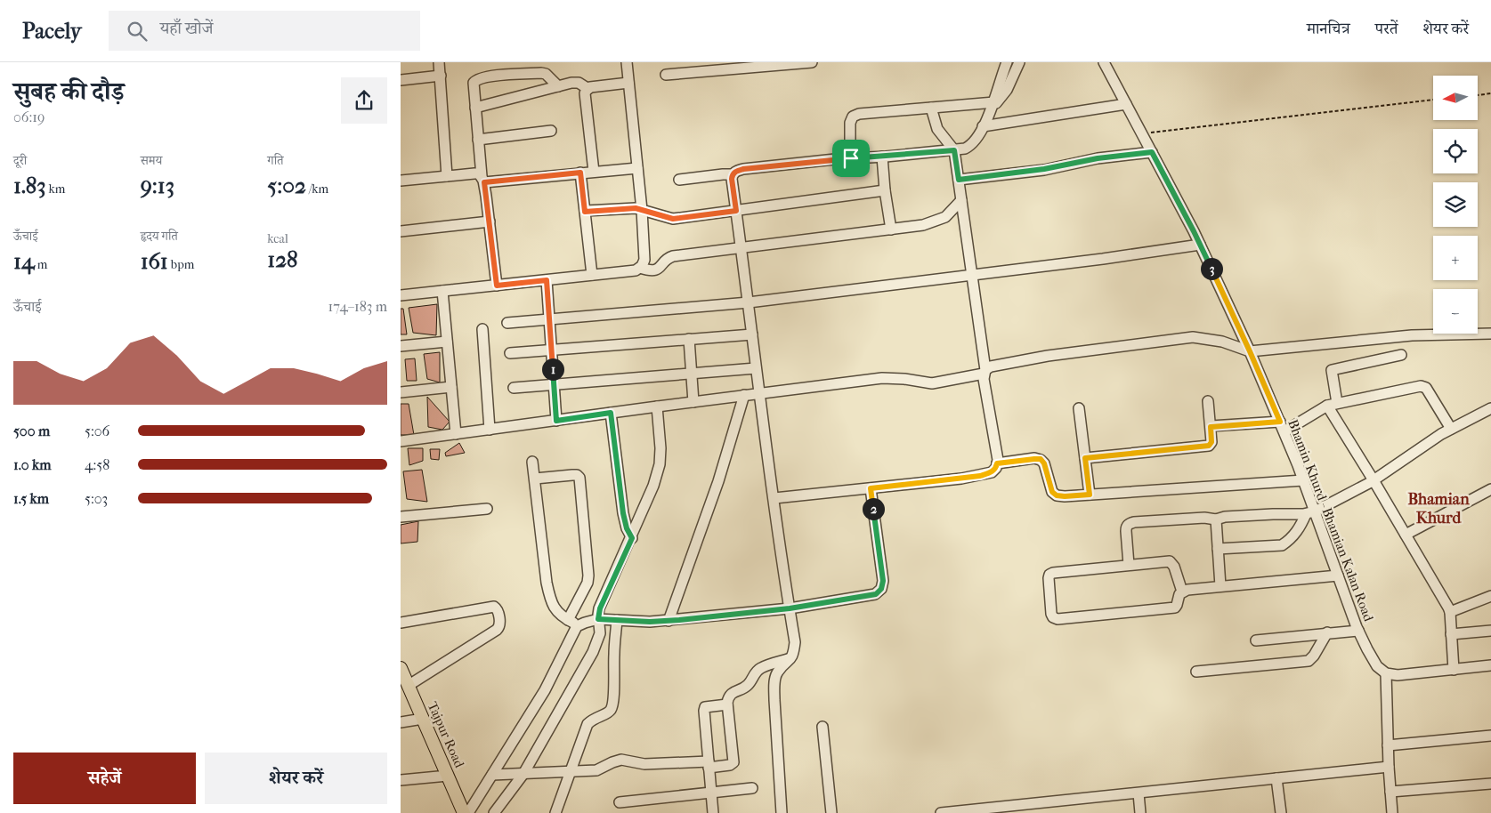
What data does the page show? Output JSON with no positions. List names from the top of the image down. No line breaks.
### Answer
{"streets":{"main road":["Tajpur Road"],"street":["Bhamin Khurd - Bhamian Kalan Road"]},"districts":["Bhamian Khurd"],"north":"left","page":{"header":"Pacely","search":"यहाँ खोजें","nav":["मानचित्र","परतें","शेयर करें"],"heading":["सुबह की दौड़","06:19"],"map_buttons":["+","−"],"stats":[["दूरी","1.83 km"],["समय","9:13"],["गति","5:02 /km"],["ऊँचाई","14 m"],["हृदय गति","161 bpm"],["kcal","128"]],"pins":["3","1","2"],"chart":["ऊँचाई","174–183 m"],"list":[{"name":"500 m","note":"5:06"},{"name":"1.0 km","note":"4:58"},{"name":"1.5 km","note":"5:03"}],"buttons":["सहेजें","शेयर करें"]}}
